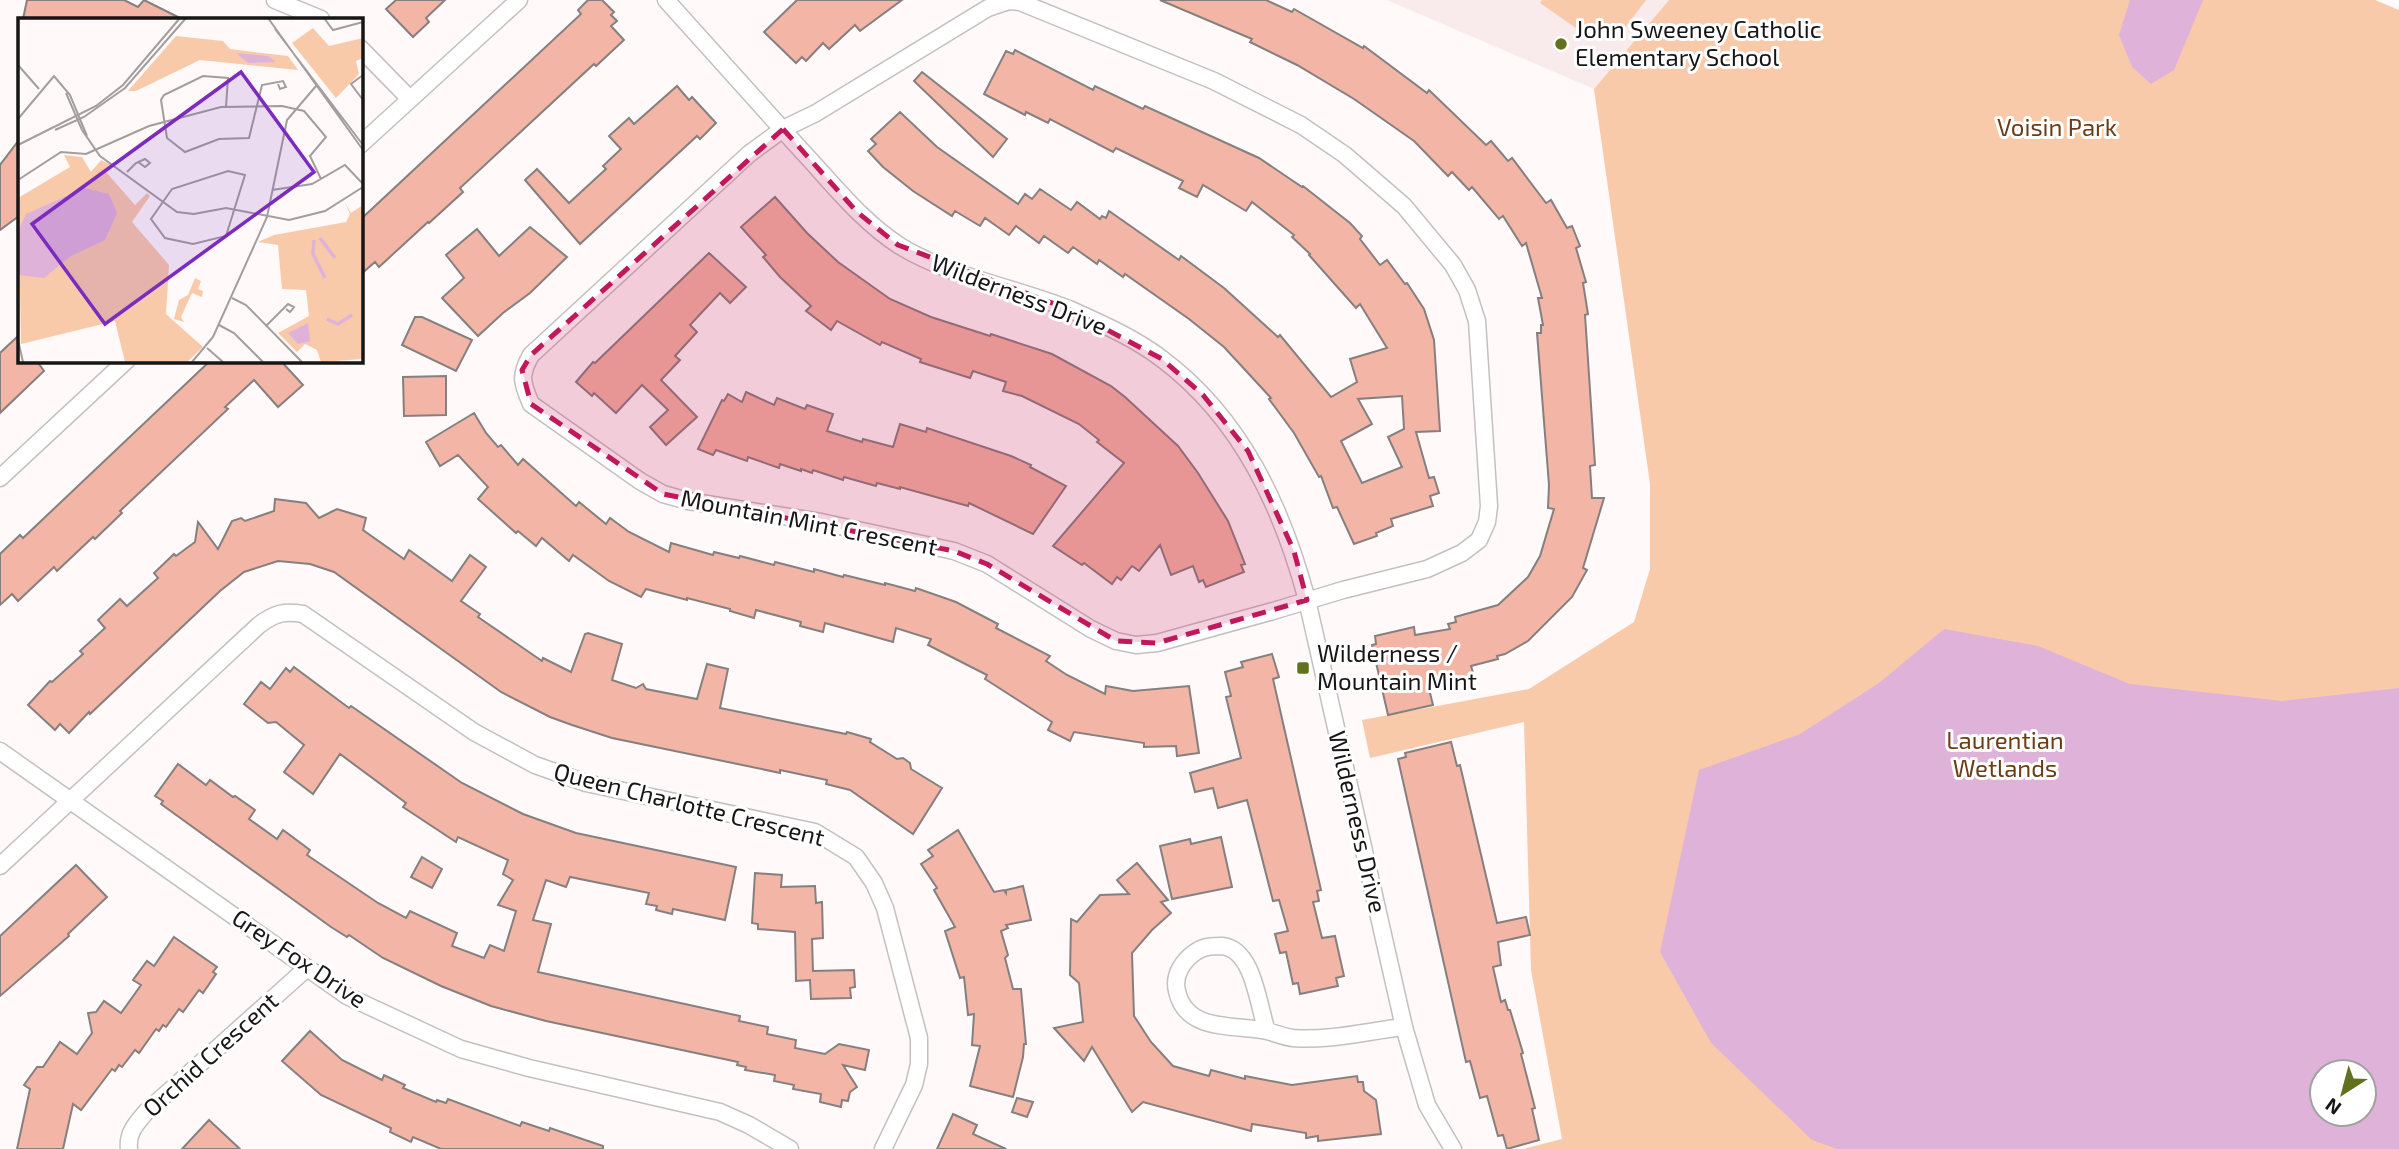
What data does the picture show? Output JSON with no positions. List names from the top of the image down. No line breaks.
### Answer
{"streets":{"street":["Wilderness Drive","Mountain Mint Crescent","Queen Charlotte Crescent","Grey Fox Drive","Orchid Crescent"]},"crossings":[["Wilderness Drive","Mountain Mint Crescent"],["Queen Charlotte Crescent","Grey Fox Drive"],["Grey Fox Drive","Orchid Crescent"]],"parks":["Voisin Park","Laurentian Wetlands"],"places":{"other":["John Sweeney Catholic Elementary School"],"transit":["Wilderness / Mountain Mint"]},"north":"bottom left"}
